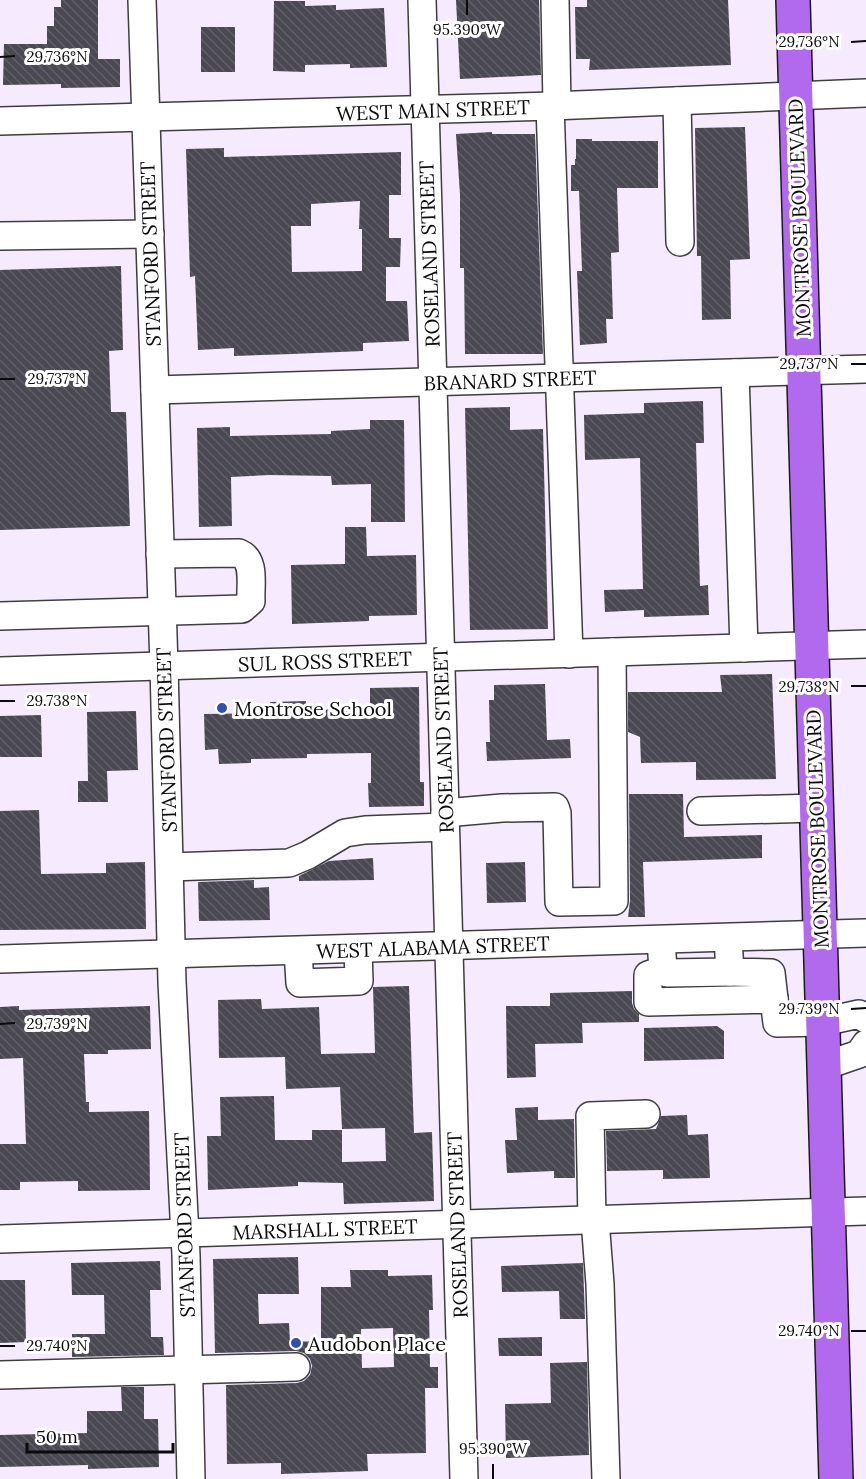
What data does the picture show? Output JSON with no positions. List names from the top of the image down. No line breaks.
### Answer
{"streets":{"main road":["MONTROSE BOULEVARD"],"street":["WEST MAIN STREET","STANFORD STREET","ROSELAND STREET","BRANARD STREET","SUL ROSS STREET","WEST ALABAMA STREET","MARSHALL STREET"]},"crossings":[["WEST MAIN STREET","MONTROSE BOULEVARD"],["WEST MAIN STREET","STANFORD STREET"],["WEST MAIN STREET","ROSELAND STREET"],["MONTROSE BOULEVARD","BRANARD STREET"],["MONTROSE BOULEVARD","SUL ROSS STREET"],["MONTROSE BOULEVARD","WEST ALABAMA STREET"],["MONTROSE BOULEVARD","MARSHALL STREET"],["STANFORD STREET","BRANARD STREET"],["STANFORD STREET","SUL ROSS STREET"],["STANFORD STREET","WEST ALABAMA STREET"],["STANFORD STREET","MARSHALL STREET"],["ROSELAND STREET","BRANARD STREET"],["ROSELAND STREET","SUL ROSS STREET"],["ROSELAND STREET","WEST ALABAMA STREET"],["ROSELAND STREET","MARSHALL STREET"]],"places":["Montrose School","Audobon Place"],"scale_bar":"50 m","coordinates":["95.390°W","29.736°N","29.737°N","29.738°N","29.739°N","29.740°N"]}
